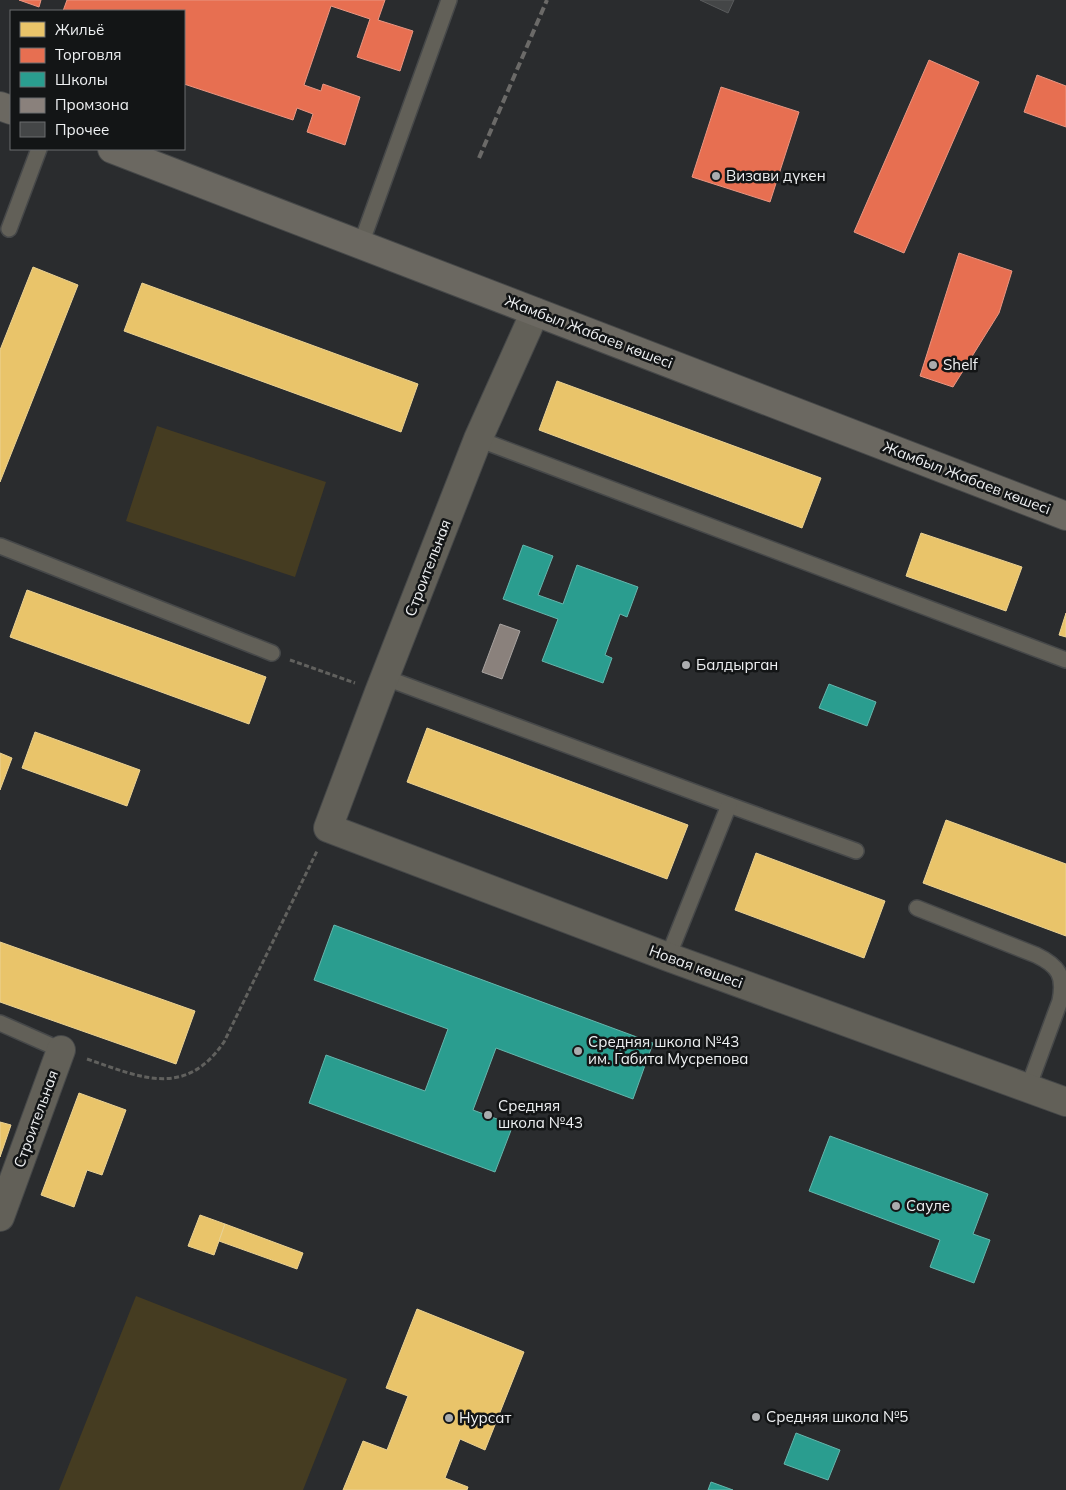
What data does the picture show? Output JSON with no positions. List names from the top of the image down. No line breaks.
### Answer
{"streets":{"main road":["Жамбыл Жабаев көшесі"],"street":["Строительная","Новая көшесі"]},"crossings":[["Жамбыл Жабаев көшесі","Строительная"],["Строительная","Новая көшесі"]],"places":["Визави дүкен","Shelf","Балдырган","Средняя школа №43 им. Габита Мусрепова","Средняя школа №43","Сауле","Средняя школа №5","Нурсат"],"legend":["Жильё","Торговля","Школы","Промзона","Прочее"]}
